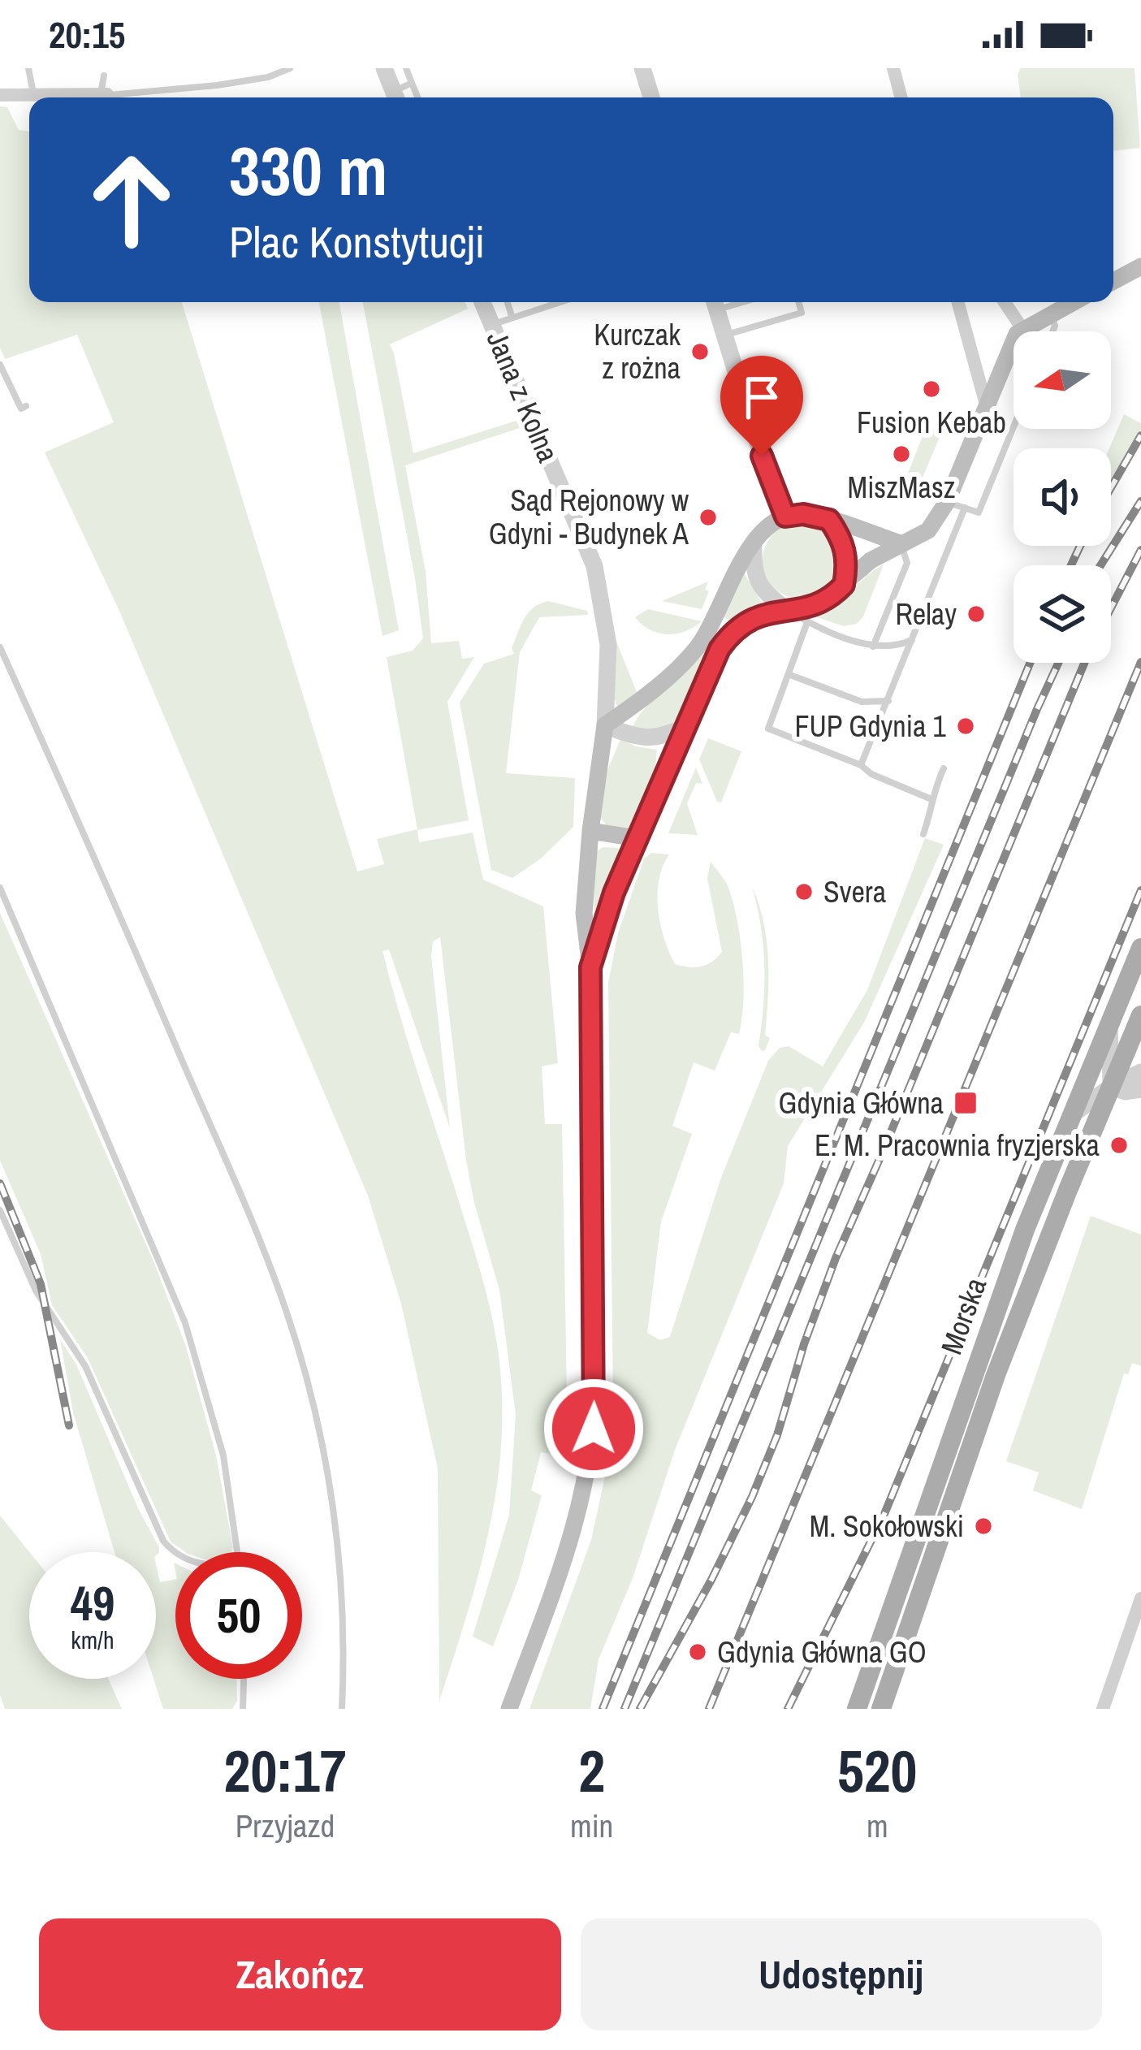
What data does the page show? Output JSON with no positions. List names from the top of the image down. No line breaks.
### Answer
{"streets":{"main road":["Morska"],"street":["Jana z Kolna"]},"places":{"other":["Kurczak z rożna","Fusion Kebab","MiszMasz","Sąd Rejonowy w Gdyni - Budynek A","Relay","FUP Gdynia 1","Svera","E. M. Pracownia fryzjerska","M. Sokołowski","Gdynia Główna GO"],"transit":["Gdynia Główna"]},"north":"left","page":{"status":"20:15","turn":["330 m","Plac Konstytucji"],"speed":"49 km/h","limit":"50","eta":["20:17","Przyjazd","2","min","520","m"],"buttons":["Zakończ","Udostępnij"]}}
